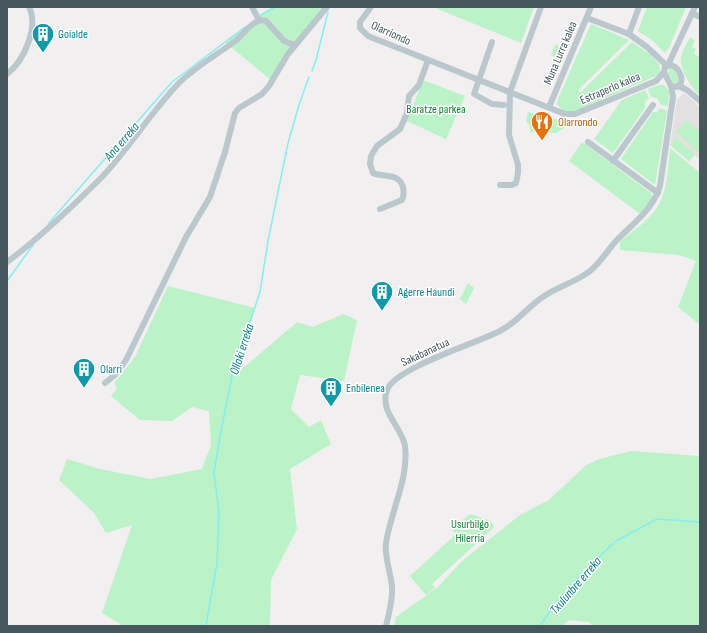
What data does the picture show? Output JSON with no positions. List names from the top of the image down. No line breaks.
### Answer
{"streets":{"street":["Olarriondo","Muna Lurra kalea","Estraperlo kalea","Sakabanatua"]},"crossings":[["Olarriondo","Estraperlo kalea"],["Muna Lurra kalea","Estraperlo kalea"]],"water":["Ana erreka","Olloki erreka","Txulunbre erreka"],"parks":["Baratze parkea","Usurbilgo Hilerria"],"places":{"building":["Goialde","Agerre Haundi","Olarri","Enbilenea"],"restaurant":["Olarrondo"]}}
